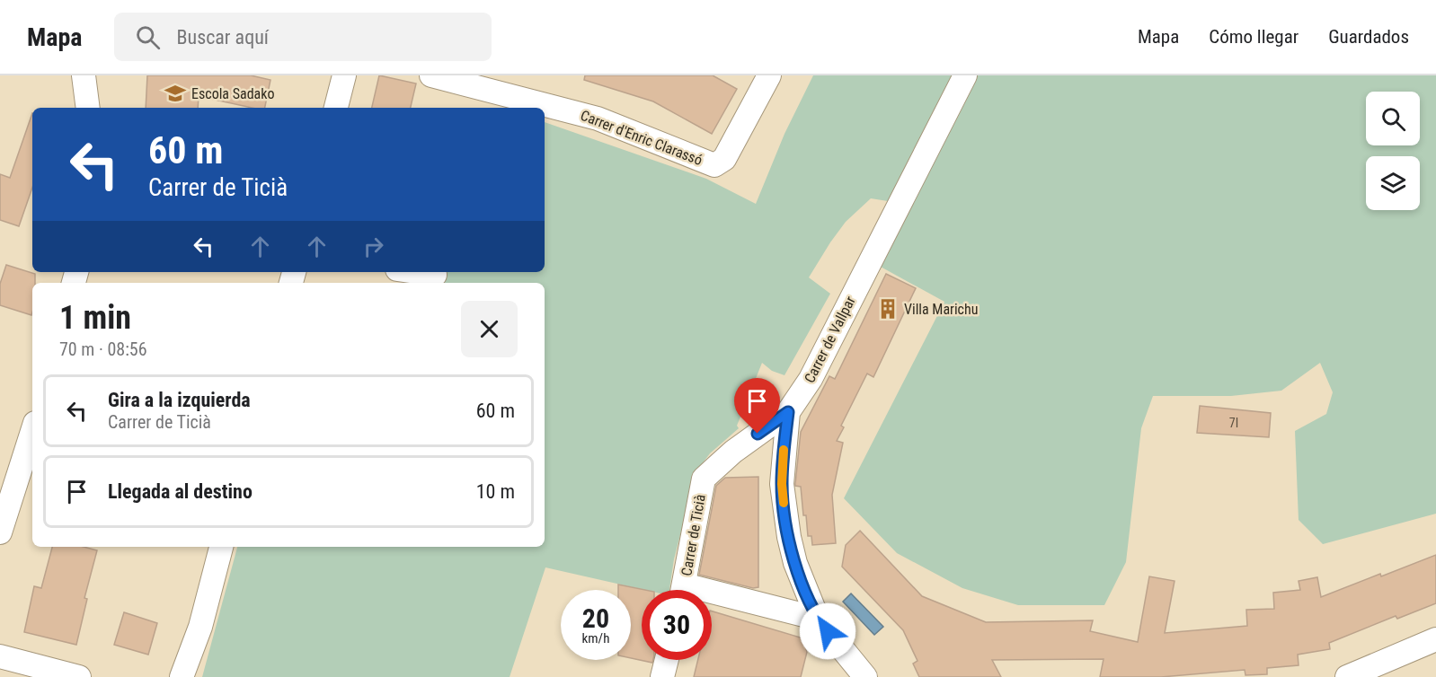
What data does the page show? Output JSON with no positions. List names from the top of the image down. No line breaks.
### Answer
{"streets":{"street":["Carrer d'Enric Clarassó","Carrer de Vallpar","Carrer de Ticià"]},"crossings":[["Carrer de Vallpar","Carrer de Ticià"]],"places":{"school or university":["Escola Sadako"],"building":["Villa Marichu"]},"house_numbers":["7I"],"page":{"header":"Mapa","search":"Buscar aquí","nav":["Mapa","Cómo llegar","Guardados"],"turn":["60 m","Carrer de Ticià"],"heading":["1 min","70 m · 08:56"],"list":[{"name":"Gira a la izquierda","note":"Carrer de Ticià","value":"60 m"},{"name":"Llegada al destino","value":"10 m"}],"speed":"20 km/h","limit":"30"}}
